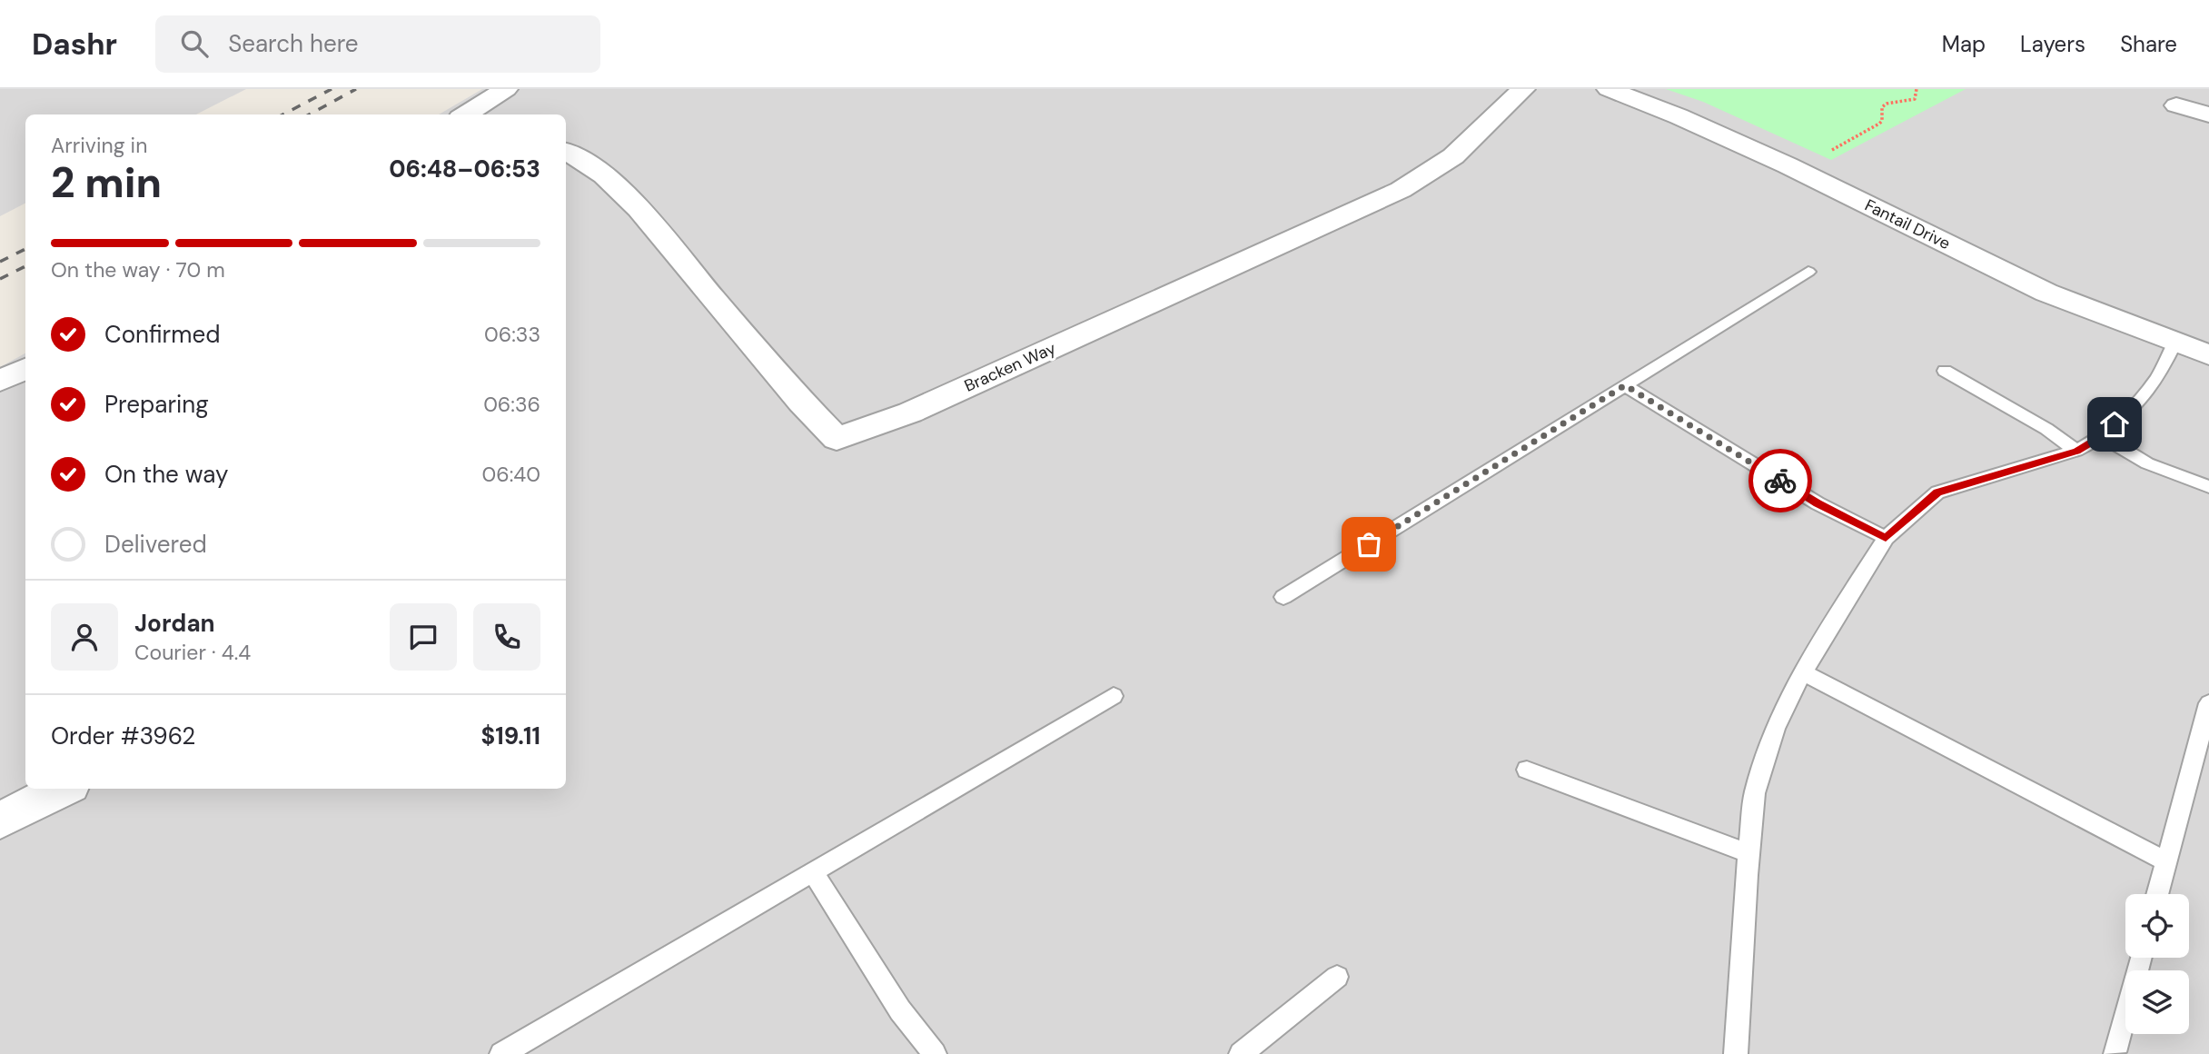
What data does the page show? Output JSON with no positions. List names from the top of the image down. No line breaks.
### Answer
{"streets":{"street":["Fantail Drive","Bracken Way"]},"page":{"header":"Dashr","search":"Search here","nav":["Map","Layers","Share"],"heading":["2 min","Arriving in","06:48–06:53"],"panel":["Jordan","Courier · 4.4","Order #3962","$19.11"],"bar":"On the way · 70 m","list":[["Confirmed","06:33"],["Preparing","06:36"],["On the way","06:40"],"Delivered"]}}
